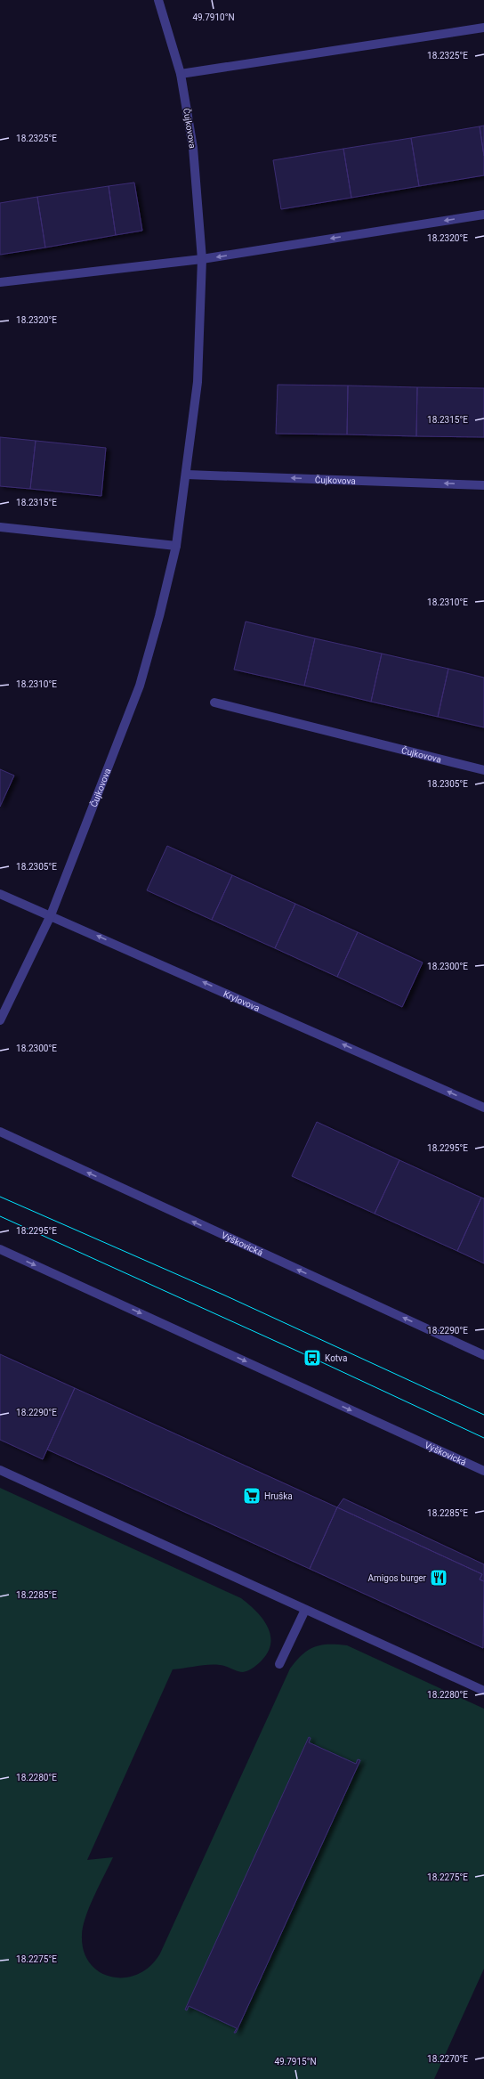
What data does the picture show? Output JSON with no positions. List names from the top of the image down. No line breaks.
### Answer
{"streets":{"street":["Čujkovova","Krylovova","Výškovická"]},"crossings":[["Čujkovova","Krylovova"]],"one_way":["Krylovova"],"places":{"bus stop":["Kotva"],"supermarket":["Hruška"],"restaurant":["Amigos burger"]},"coordinates":["49.7910°N","18.2325°E","18.2320°E","18.2315°E","18.2310°E","18.2305°E","18.2300°E","18.2295°E","18.2290°E","18.2285°E","18.2280°E","18.2275°E","18.2270°E","49.7915°N"]}
